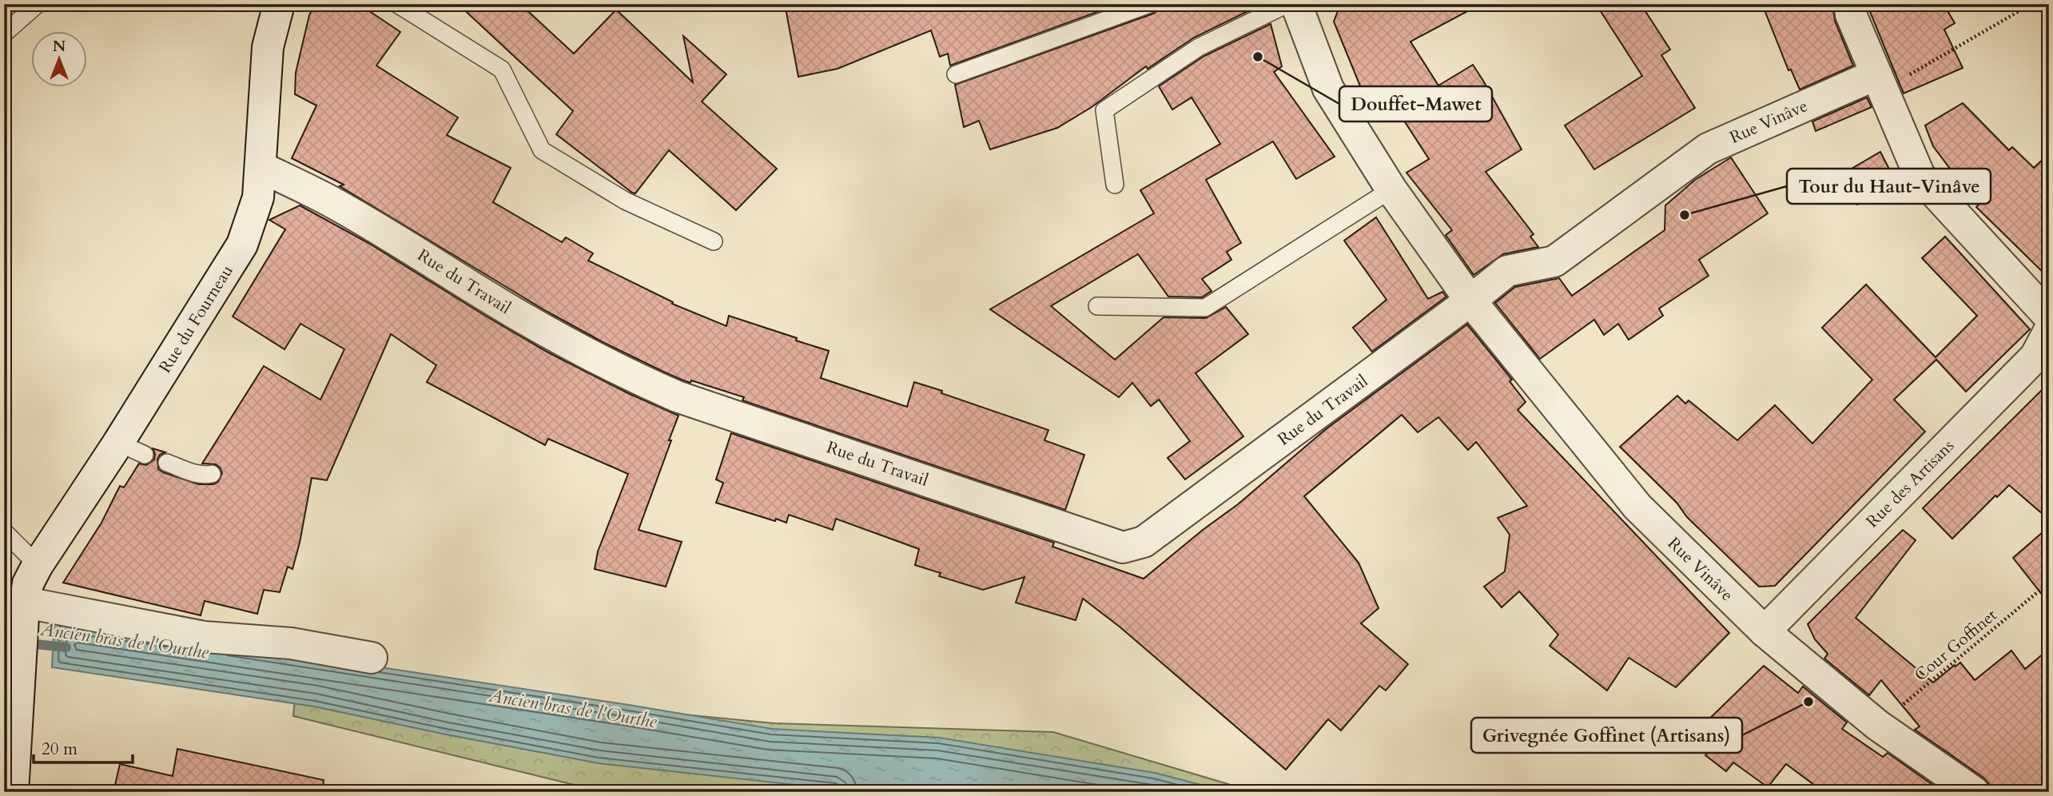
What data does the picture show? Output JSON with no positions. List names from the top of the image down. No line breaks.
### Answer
{"streets":{"street":["Rue Vinâve","Rue du Travail","Rue du Fourneau","Rue des Artisans"],"path":["Cour Goffinet"]},"crossings":[["Rue Vinâve","Rue du Travail"],["Rue Vinâve","Rue des Artisans"],["Rue Vinâve","Cour Goffinet"],["Rue du Travail","Rue du Fourneau"]],"water":["Ancien bras de l'Ourthe"],"places":["Douffet-Mawet","Tour du Haut-Vinâve","Grivegnée Goffinet (Artisans)"],"scale_bar":"20 m","north":"top"}
